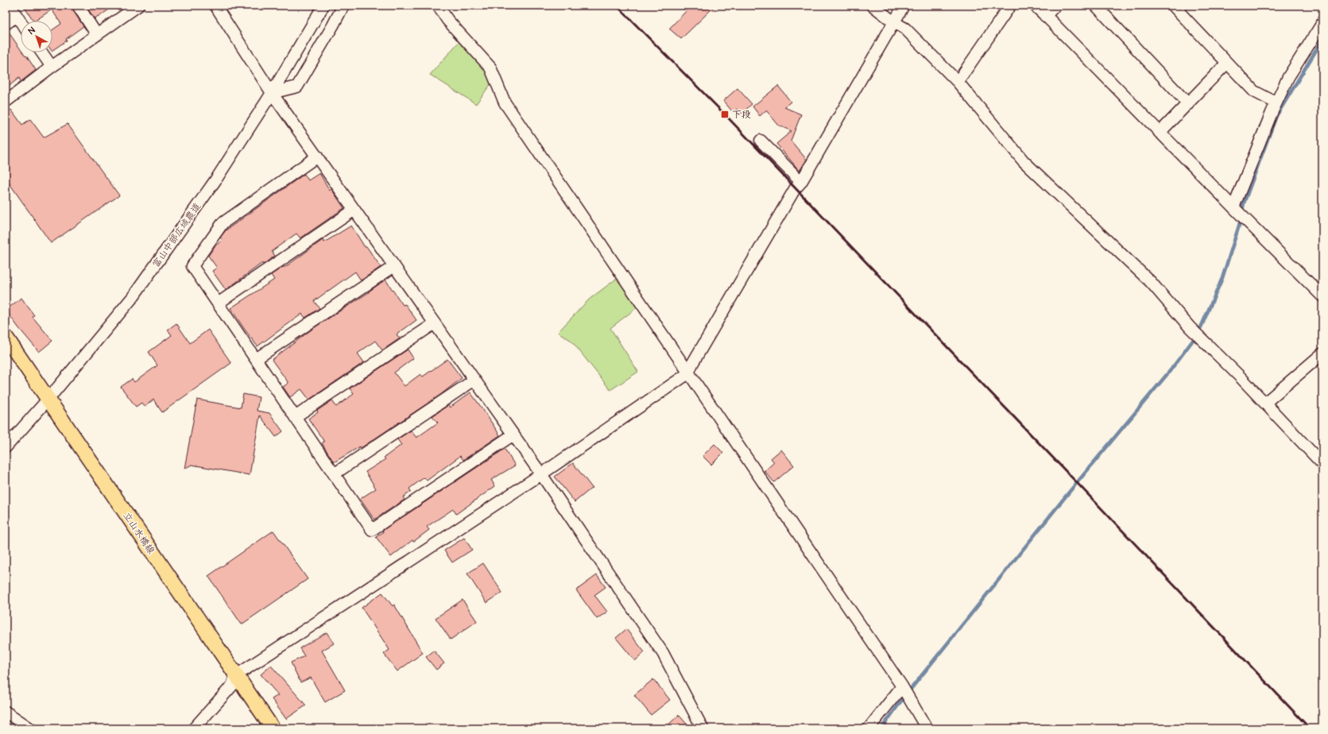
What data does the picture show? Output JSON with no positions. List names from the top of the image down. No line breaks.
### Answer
{"streets":{"main road":["立山水橋線"],"street":["富山中部広域農道"]},"crossings":[["富山中部広域農道","立山水橋線"]],"places":{"transit":["下段"]},"north":"top left"}
